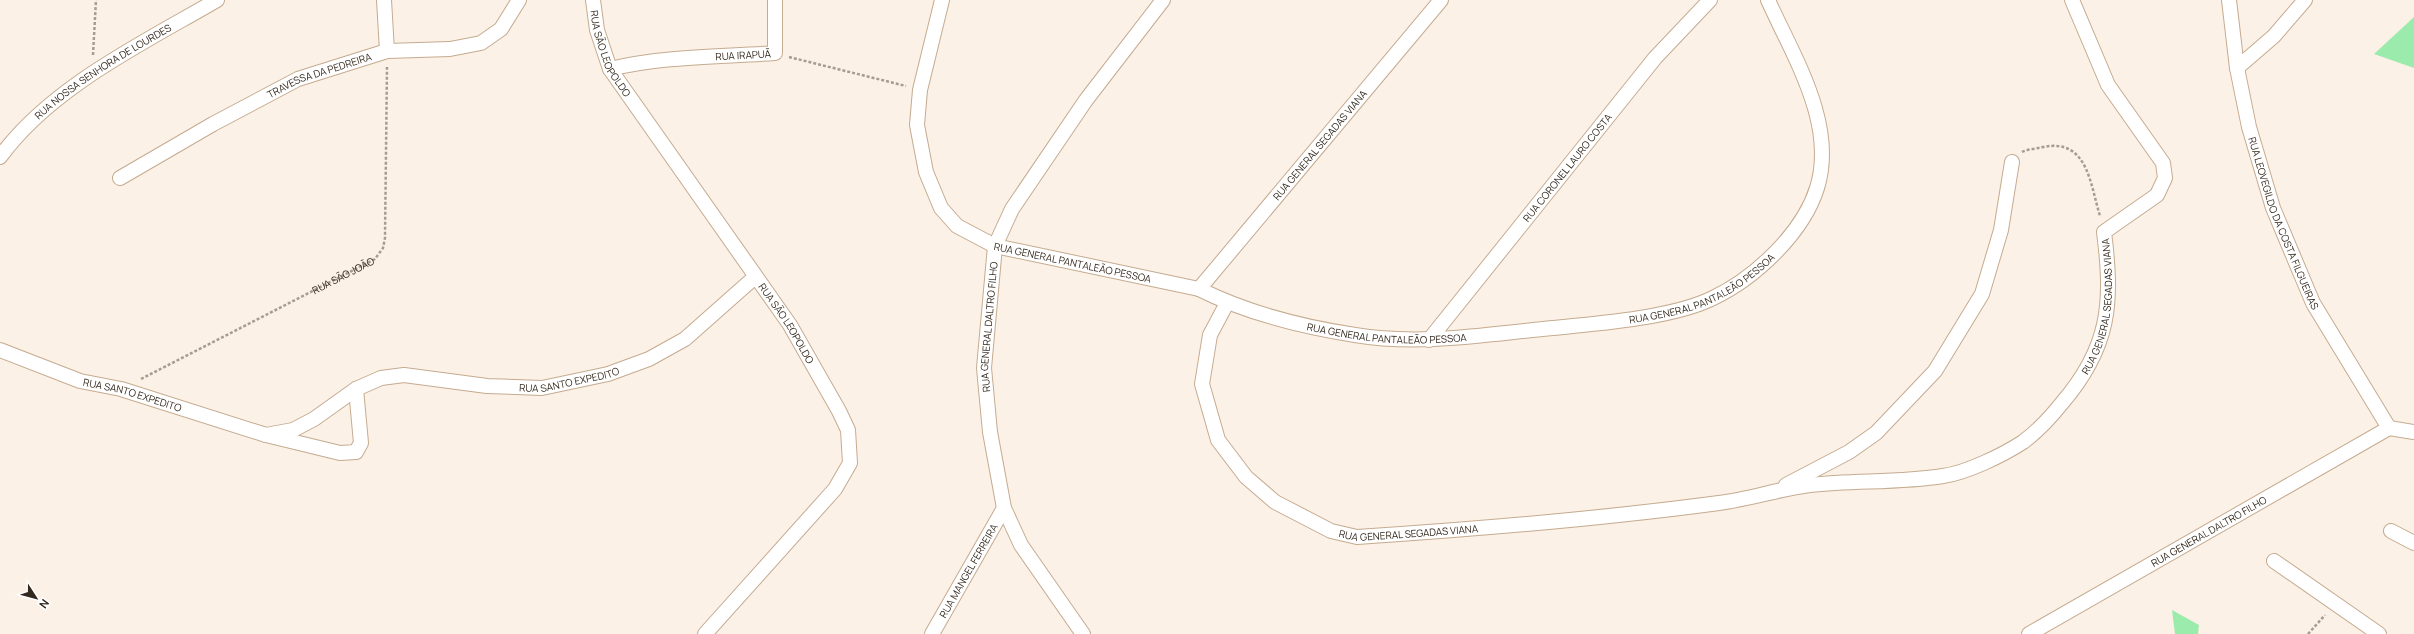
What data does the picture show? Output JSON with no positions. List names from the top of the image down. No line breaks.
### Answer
{"streets":{"street":["RUA SÃO LEOPOLDO","RUA IRAPUÃ","RUA NOSSA SENHORA DE LOURDES","TRAVESSA DA PEDREIRA","RUA GENERAL SEGADAS VIANA","RUA CORONEL LAURO COSTA","RUA LEOVEGILDO DA COSTA FILGUEIRAS","RUA GENERAL PANTALEÃO PESSOA","RUA GENERAL DALTRO FILHO","RUA SANTO EXPEDITO","RUA MANGEL FERREIRA"],"path":["RUA SÃO JOÃO"]},"crossings":[["RUA SÃO LEOPOLDO","RUA IRAPUÃ"],["RUA SÃO LEOPOLDO","RUA SANTO EXPEDITO"],["RUA IRAPUÃ","RUA GENERAL PANTALEÃO PESSOA"],["TRAVESSA DA PEDREIRA","RUA SÃO JOÃO"],["RUA GENERAL SEGADAS VIANA","RUA GENERAL PANTALEÃO PESSOA"],["RUA CORONEL LAURO COSTA","RUA GENERAL PANTALEÃO PESSOA"],["RUA LEOVEGILDO DA COSTA FILGUEIRAS","RUA GENERAL DALTRO FILHO"],["RUA GENERAL PANTALEÃO PESSOA","RUA GENERAL DALTRO FILHO"],["RUA SÃO JOÃO","RUA SANTO EXPEDITO"],["RUA GENERAL DALTRO FILHO","RUA MANGEL FERREIRA"]],"north":"bottom right"}
